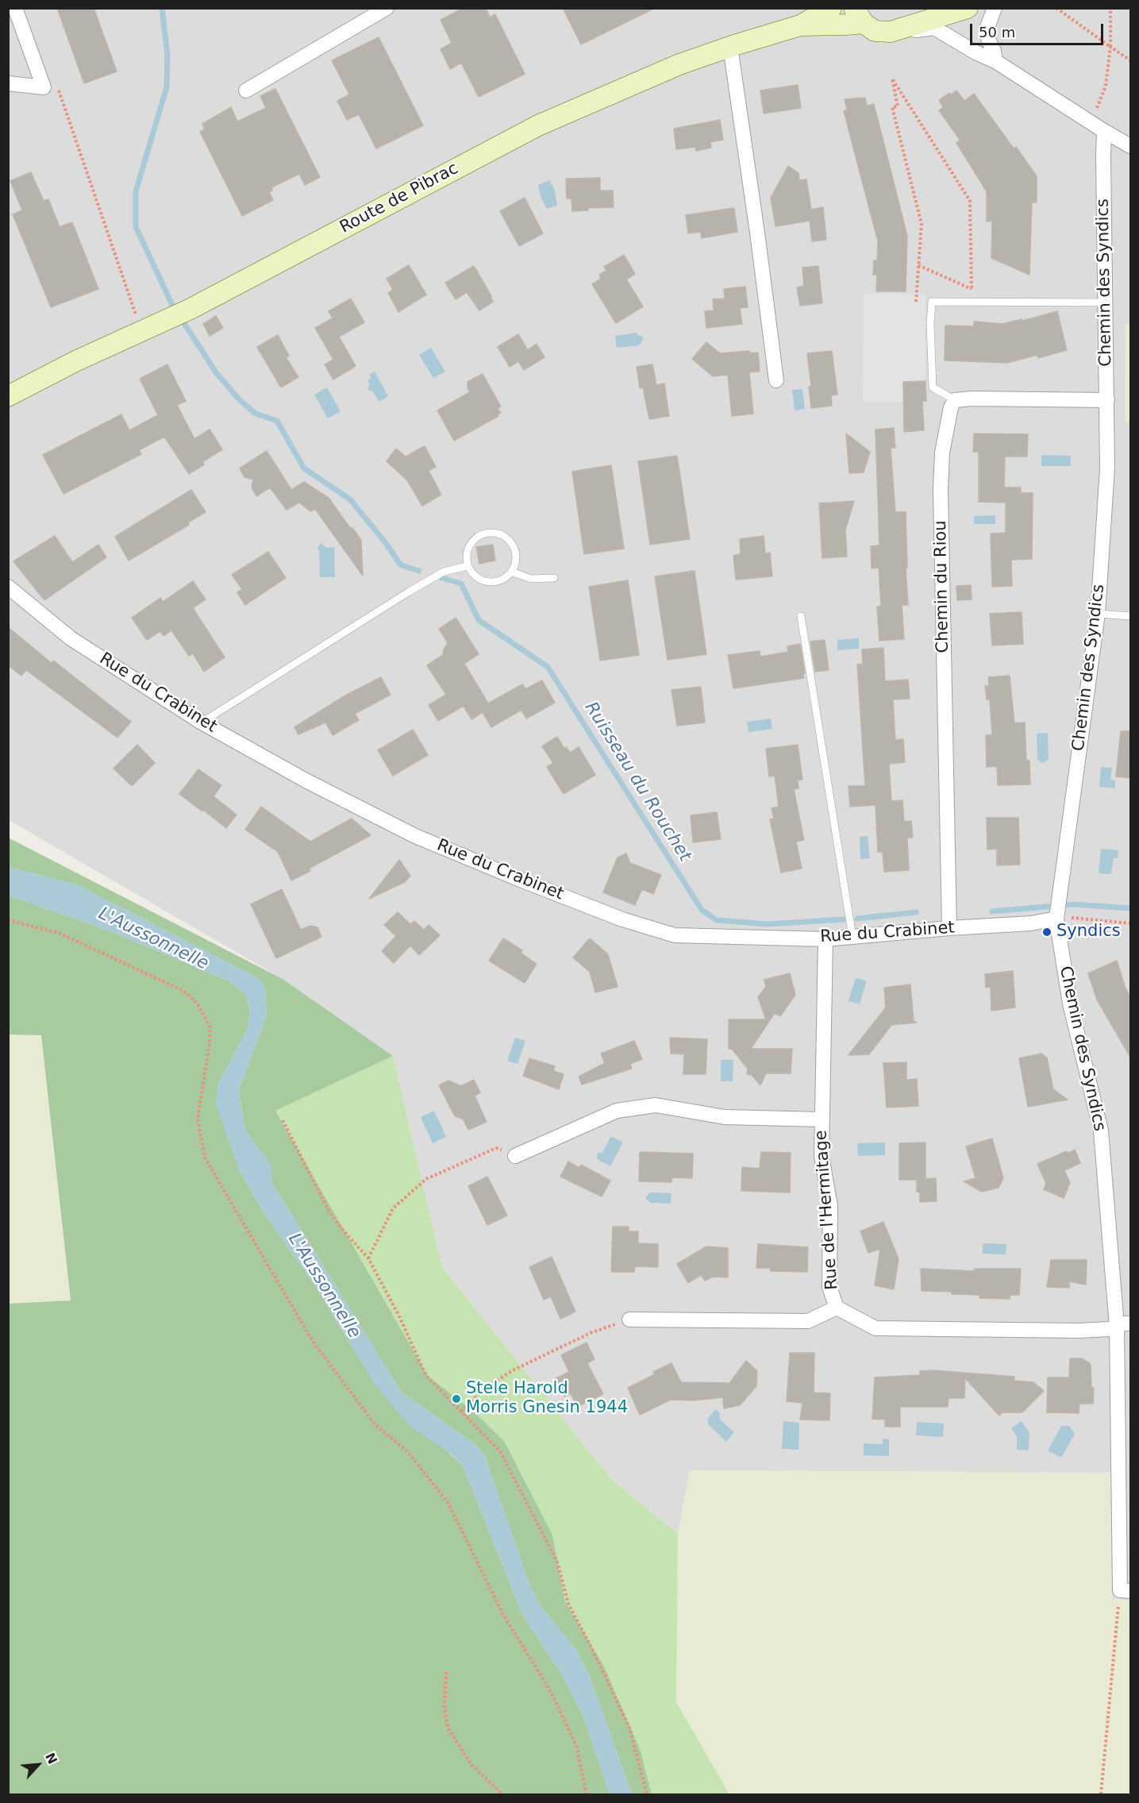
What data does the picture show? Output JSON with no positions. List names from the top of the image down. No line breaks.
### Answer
{"streets":{"main road":["Route de Pibrac"],"street":["Chemin des Syndics","Chemin du Riou","Rue du Crabinet","Rue de l'Hermitage"]},"crossings":[["Chemin des Syndics","Rue du Crabinet"],["Chemin des Syndics","Rue de l'Hermitage"],["Chemin du Riou","Rue du Crabinet"],["Rue du Crabinet","Rue de l'Hermitage"]],"water":["Ruisseau du Rouchet","L'Aussonnelle"],"places":["Syndics","Stele Harold Morris Gnesin 1944"],"scale_bar":"50 m","north":"top right"}
